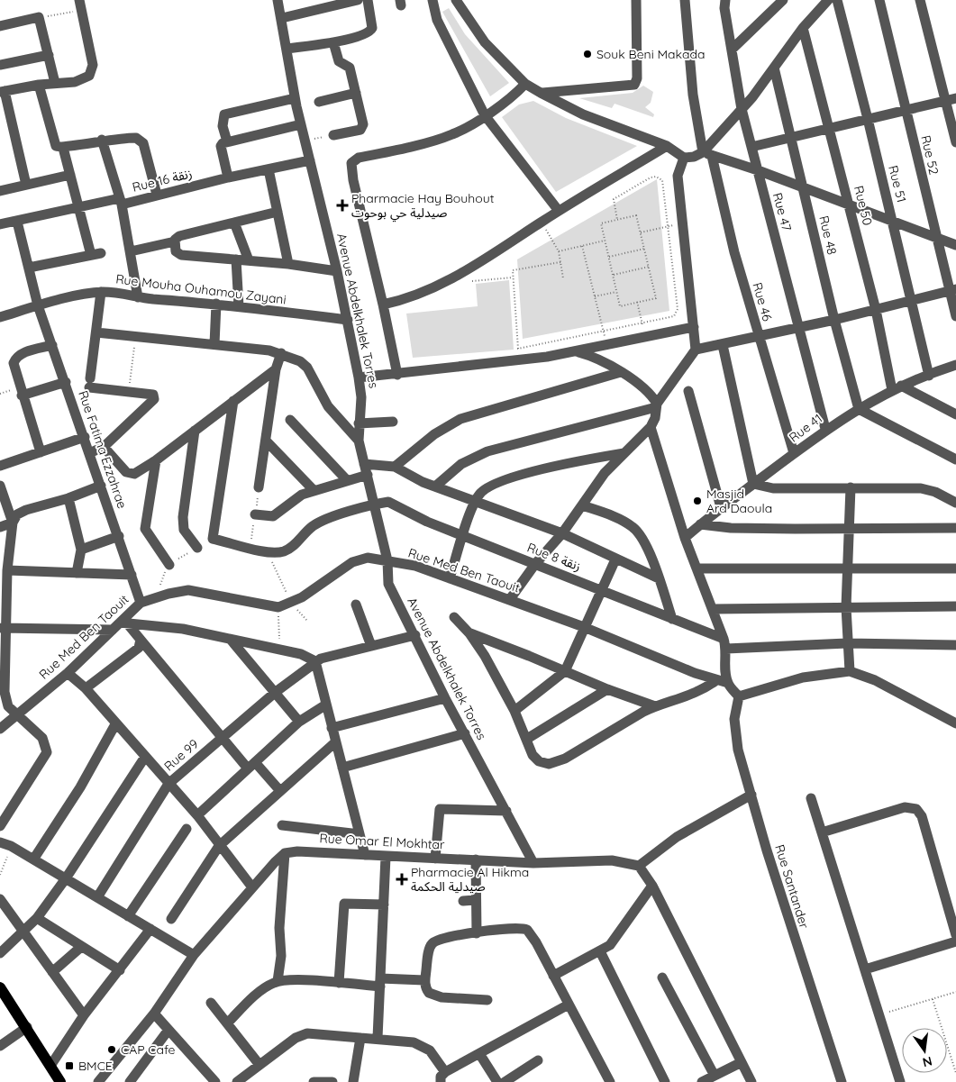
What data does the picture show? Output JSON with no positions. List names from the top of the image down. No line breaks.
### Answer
{"streets":{"street":["Rue 52","Rue 16 زنقة","Rue 51","Rue 50","Rue 47","Rue 48","Rue Mouha Ouhamou Zayani","Rue 46","Avenue Abdelkhalek Torres","Rue 41","Rue Fatima Ezzahrae","Rue 8 زنقة","Rue Med Ben Taouit","Rue 99","Rue Omar El Mokhtar","Rue Santander"]},"crossings":[["Rue 16 زنقة","Avenue Abdelkhalek Torres"],["Rue 16 زنقة","Rue Fatima Ezzahrae"],["Rue 51","Rue 41"],["Rue 50","Rue 41"],["Rue 47","Rue 41"],["Rue 48","Rue 41"],["Rue Mouha Ouhamou Zayani","Avenue Abdelkhalek Torres"],["Rue Mouha Ouhamou Zayani","Rue Fatima Ezzahrae"],["Rue 46","Rue 41"],["Avenue Abdelkhalek Torres","Rue 8 زنقة"],["Avenue Abdelkhalek Torres","Rue Med Ben Taouit"],["Avenue Abdelkhalek Torres","Rue 99"],["Avenue Abdelkhalek Torres","Rue Omar El Mokhtar"],["Rue Fatima Ezzahrae","Rue Med Ben Taouit"]],"places":{"other":["Souk Beni Makada","Masjid Ard Daoula","CAP Cafe"],"health":["Pharmacie Hay Bouhout صيدلية حي بوحوت","Pharmacie Al Hikma صيدلية الحكمة"],"transit":["BMCE"]},"north":"bottom"}
